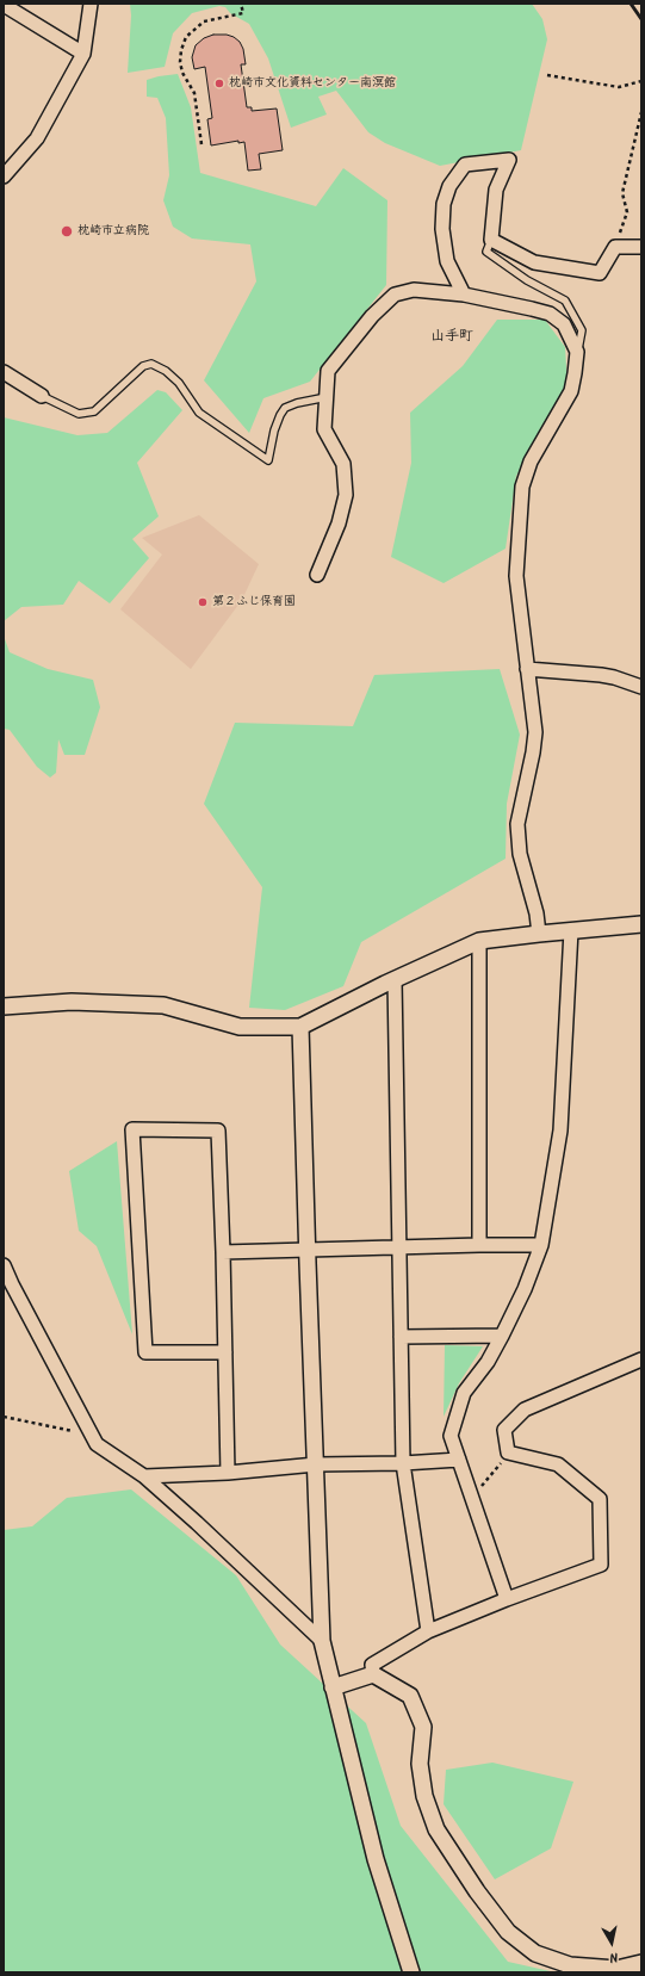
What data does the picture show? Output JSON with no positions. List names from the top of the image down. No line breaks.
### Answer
{"districts":["山手町"],"places":["枕崎市文化資料センター南溟館","枕崎市立病院","第２ふじ保育園"],"north":"bottom"}
